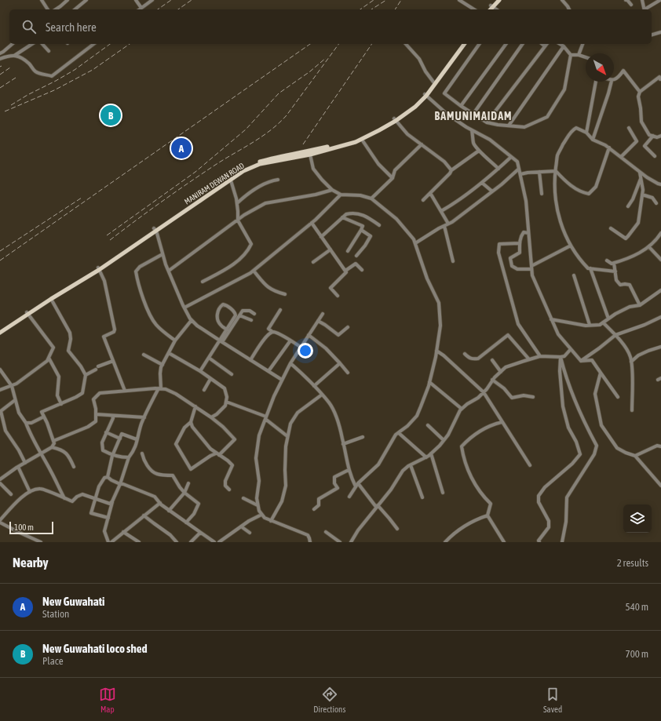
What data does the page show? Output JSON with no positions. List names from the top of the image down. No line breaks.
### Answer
{"streets":{"main road":["MANIRAM DEWAN ROAD"]},"districts":["BAMUNIMAIDAM"],"scale_bar":"100 m","north":"bottom right","page":{"search":"Search here","pins":["B","A"],"scale":"100 m","heading":["Nearby","2 results"],"list":[{"mark":"A","name":"New Guwahati","note":"Station","value":"540 m"},{"mark":"B","name":"New Guwahati loco shed","note":"Place","value":"700 m"}],"nav":["Map","Directions","Saved"]}}
